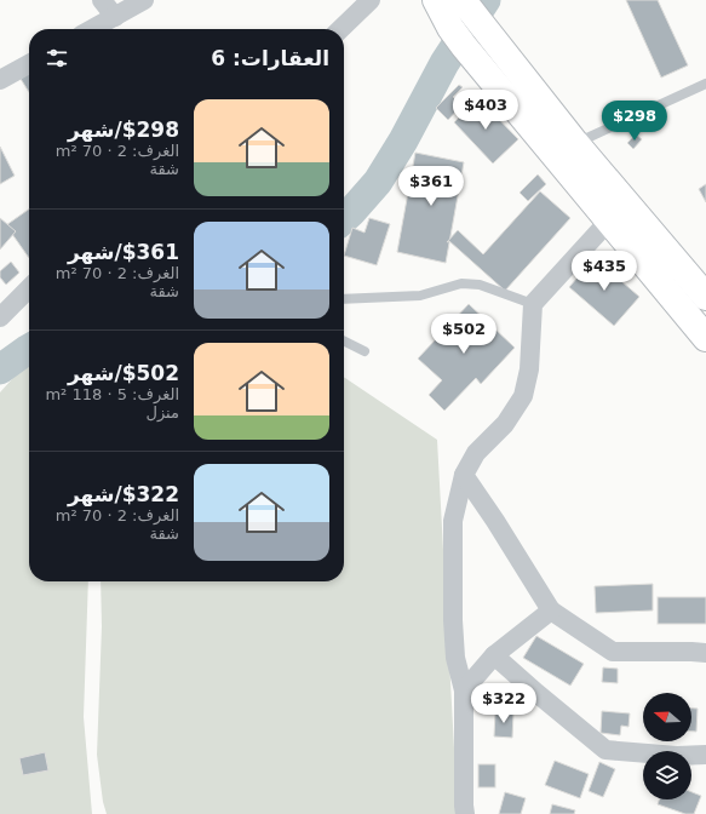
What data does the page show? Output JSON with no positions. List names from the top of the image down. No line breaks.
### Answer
{"north":"left","page":{"heading":"العقارات: 6","list":[{"name":"$298/شهر","note":"الغرف: 2 · 70 m² · شقة"},{"name":"$361/شهر","note":"الغرف: 2 · 70 m² · شقة"},{"name":"$502/شهر","note":"الغرف: 5 · 118 m² · منزل"},{"name":"$322/شهر","note":"الغرف: 2 · 70 m² · شقة"}],"price":["$403","$298","$361","$435","$502","$322"]}}
